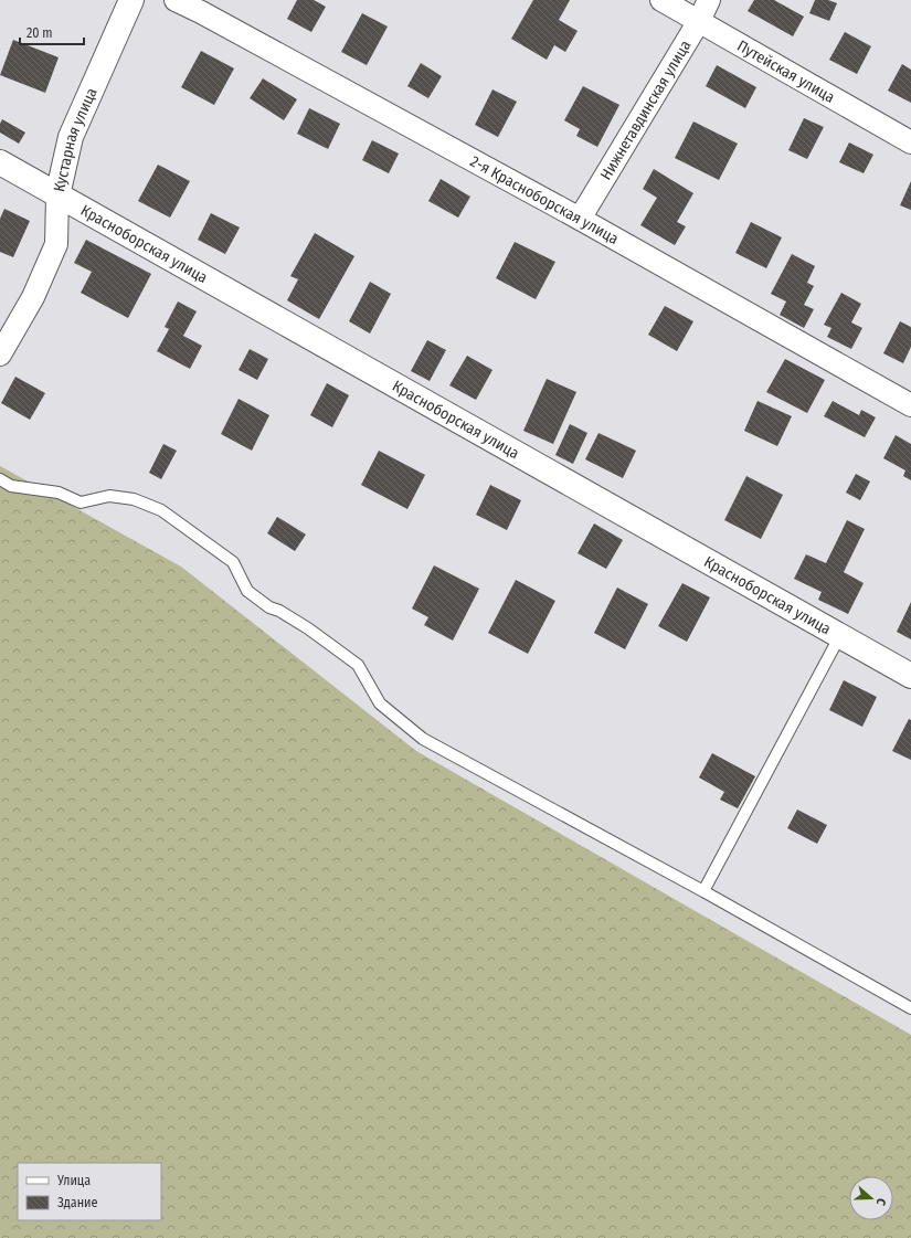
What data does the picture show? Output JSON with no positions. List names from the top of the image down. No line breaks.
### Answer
{"streets":{"street":["Путейская улица","Нижнетавдинская улица","Кустарная улица","2-я Красноборская улица","Красноборская улица"]},"crossings":[["Путейская улица","Нижнетавдинская улица"],["Нижнетавдинская улица","2-я Красноборская улица"],["Кустарная улица","Красноборская улица"]],"legend":["Улица","Здание"],"scale_bar":"20 m","north":"right"}
